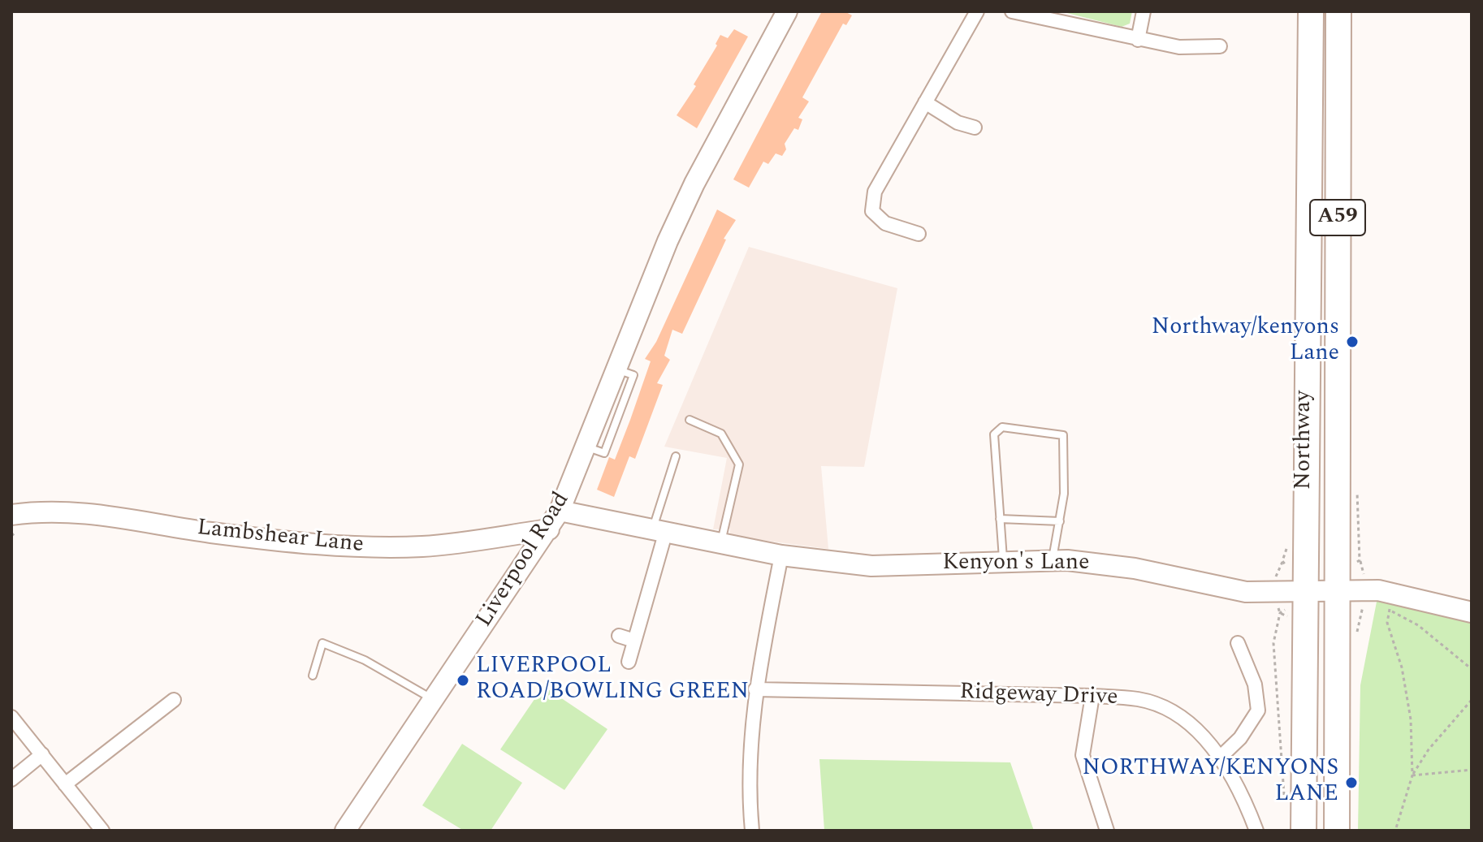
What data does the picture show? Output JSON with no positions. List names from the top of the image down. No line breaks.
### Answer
{"streets":{"highway":["A59","Northway"],"street":["Lambshear Lane","Liverpool Road","Kenyon's Lane","Ridgeway Drive"]},"crossings":[["Northway","Kenyon's Lane"],["Lambshear Lane","Liverpool Road"],["Liverpool Road","Kenyon's Lane"]],"places":["Northway/kenyons Lane","LIVERPOOL ROAD/BOWLING GREEN","NORTHWAY/KENYONS LANE"]}
